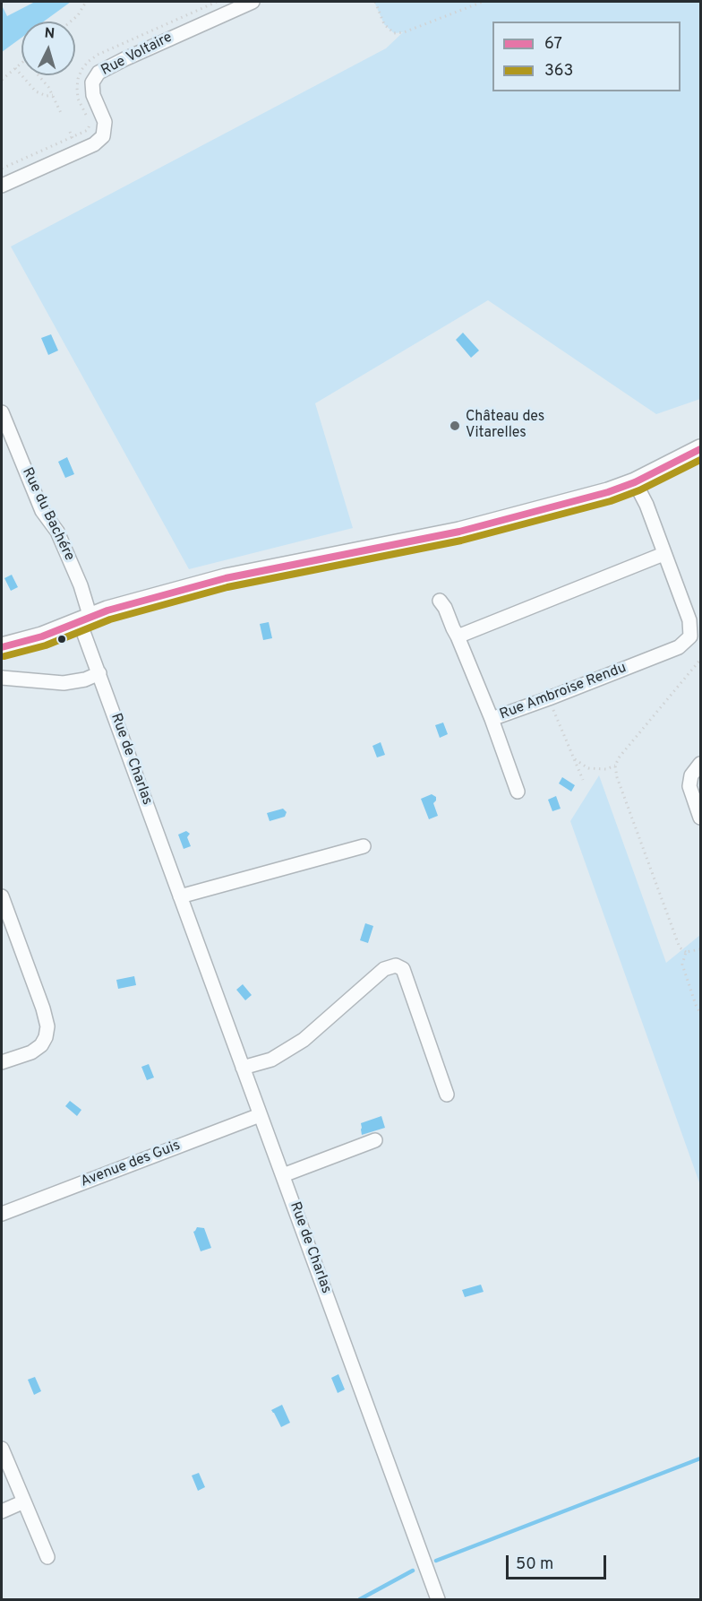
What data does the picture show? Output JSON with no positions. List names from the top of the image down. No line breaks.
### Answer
{"streets":{"street":["Rue Voltaire","Rue du Bachére","Rue Ambroise Rendu","Rue de Charlas","Avenue des Guis"]},"crossings":[["Rue du Bachére","Rue de Charlas"],["Rue de Charlas","Avenue des Guis"]],"places":["Château des Vitarelles"],"lines":["transit line 67","transit line 363"],"legend":["67","363"],"scale_bar":"50 m","north":"top"}
